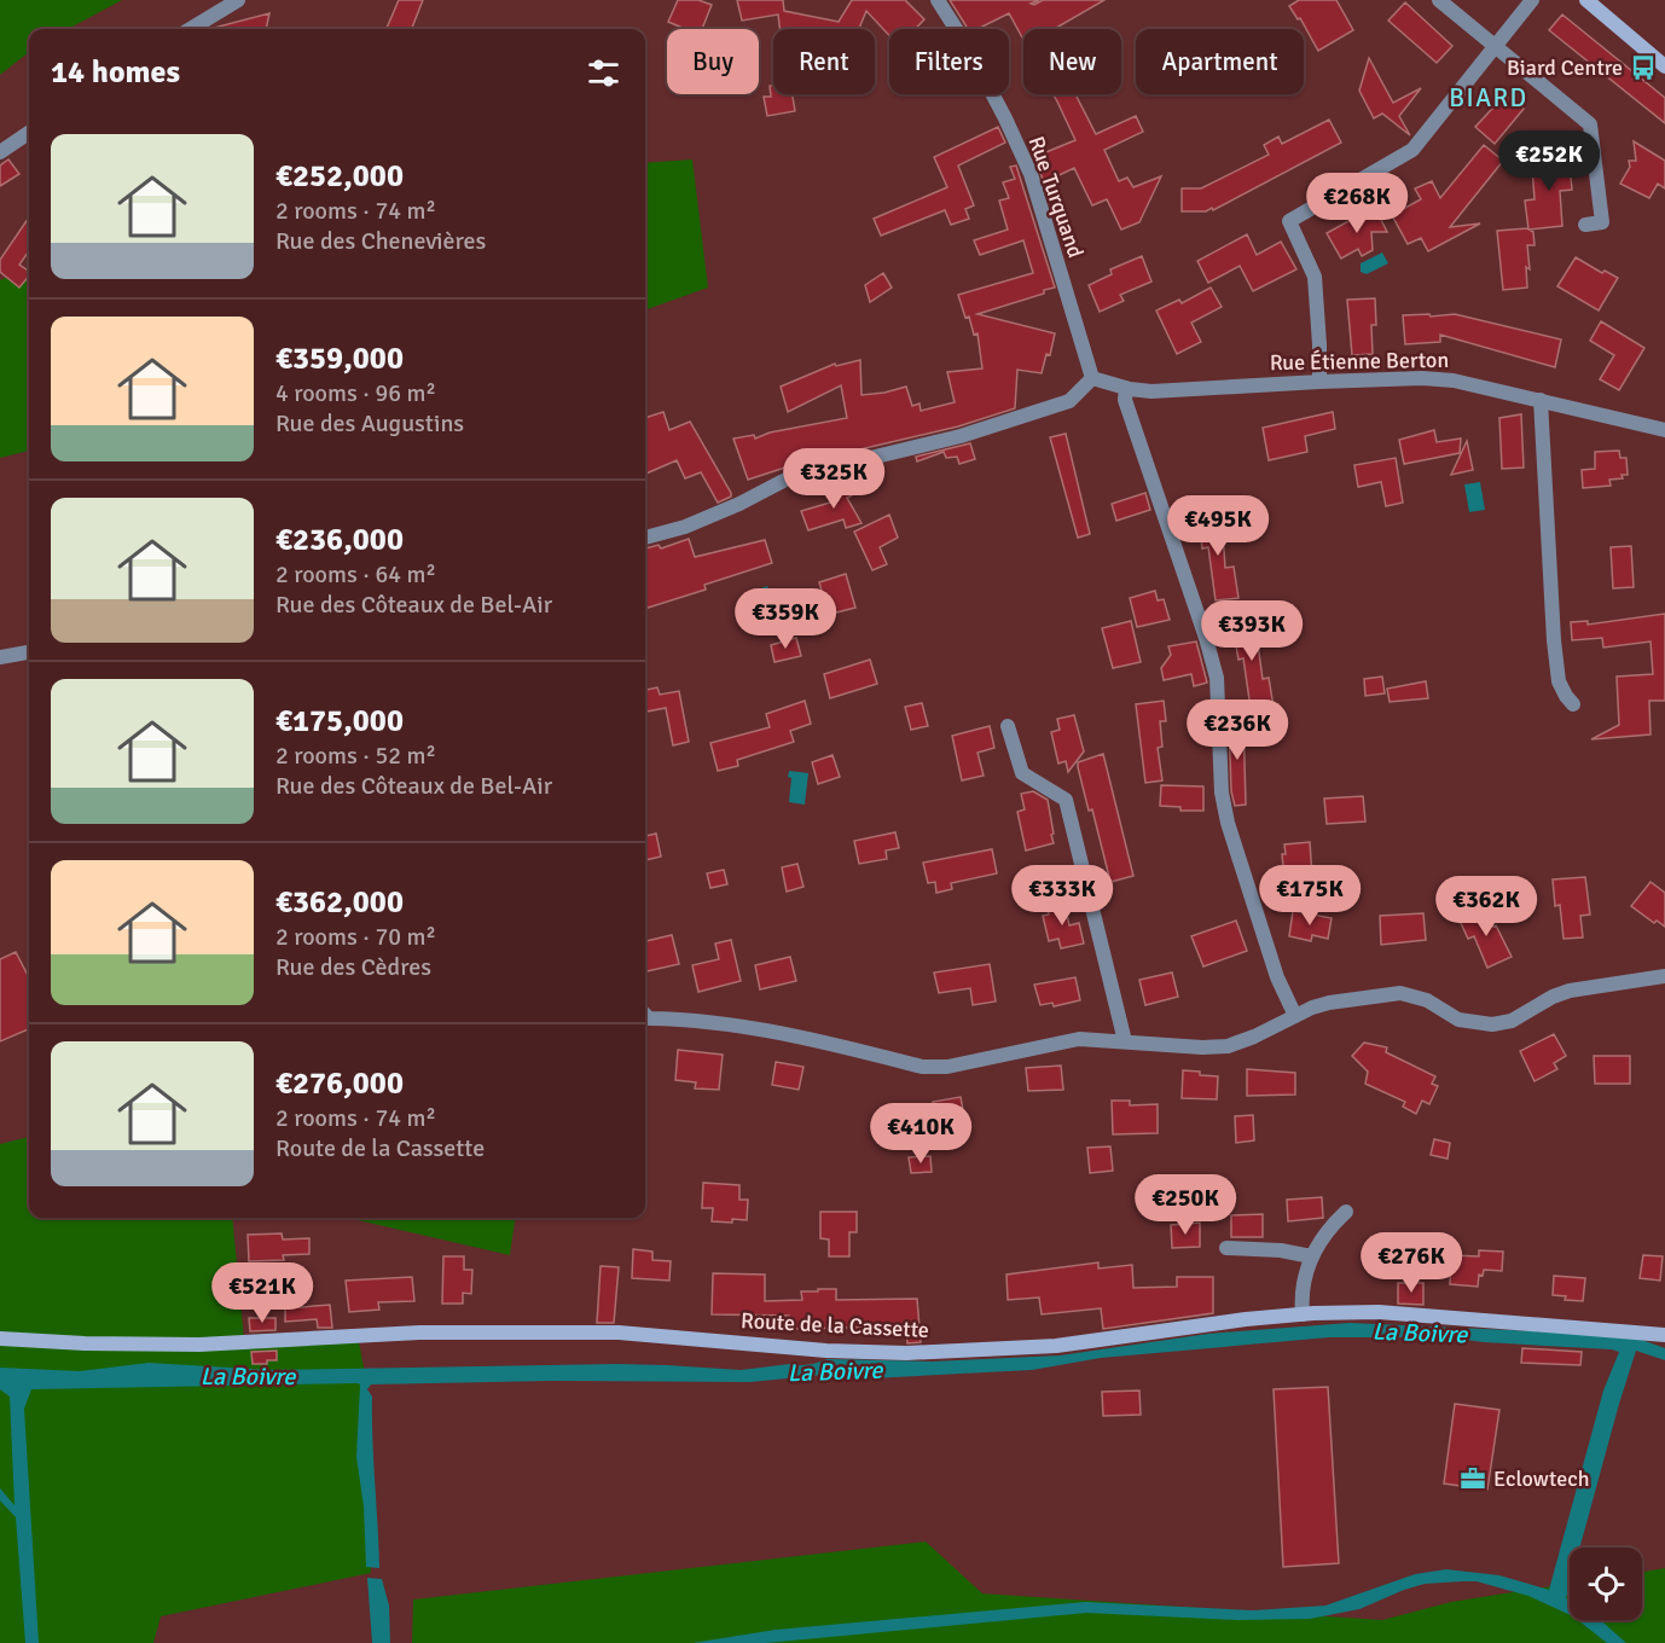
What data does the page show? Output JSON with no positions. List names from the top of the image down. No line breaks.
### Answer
{"streets":{"street":["Rue Turquand","Rue Étienne Berton","Route de la Cassette"]},"crossings":[["Rue Turquand","Rue Étienne Berton"]],"districts":["BIARD"],"water":["La Boivre"],"places":{"bus stop":["Biard Centre"],"office":["Eclowtech"]},"page":{"chip":["Buy","Rent","Filters","New","Apartment"],"heading":"14 homes","list":[{"name":"€252,000","note":"2 rooms · 74 m² · Rue des Chenevières"},{"name":"€359,000","note":"4 rooms · 96 m² · Rue des Augustins"},{"name":"€236,000","note":"2 rooms · 64 m² · Rue des Côteaux de Bel-Air"},{"name":"€175,000","note":"2 rooms · 52 m² · Rue des Côteaux de Bel-Air"},{"name":"€362,000","note":"2 rooms · 70 m² · Rue des Cèdres"},{"name":"€276,000","note":"2 rooms · 74 m² · Route de la Cassette"}],"price":["€252K","€268K","€325K","€495K","€359K","€393K","€236K","€333K","€175K","€362K","€410K","€250K","€276K","€521K"]}}
